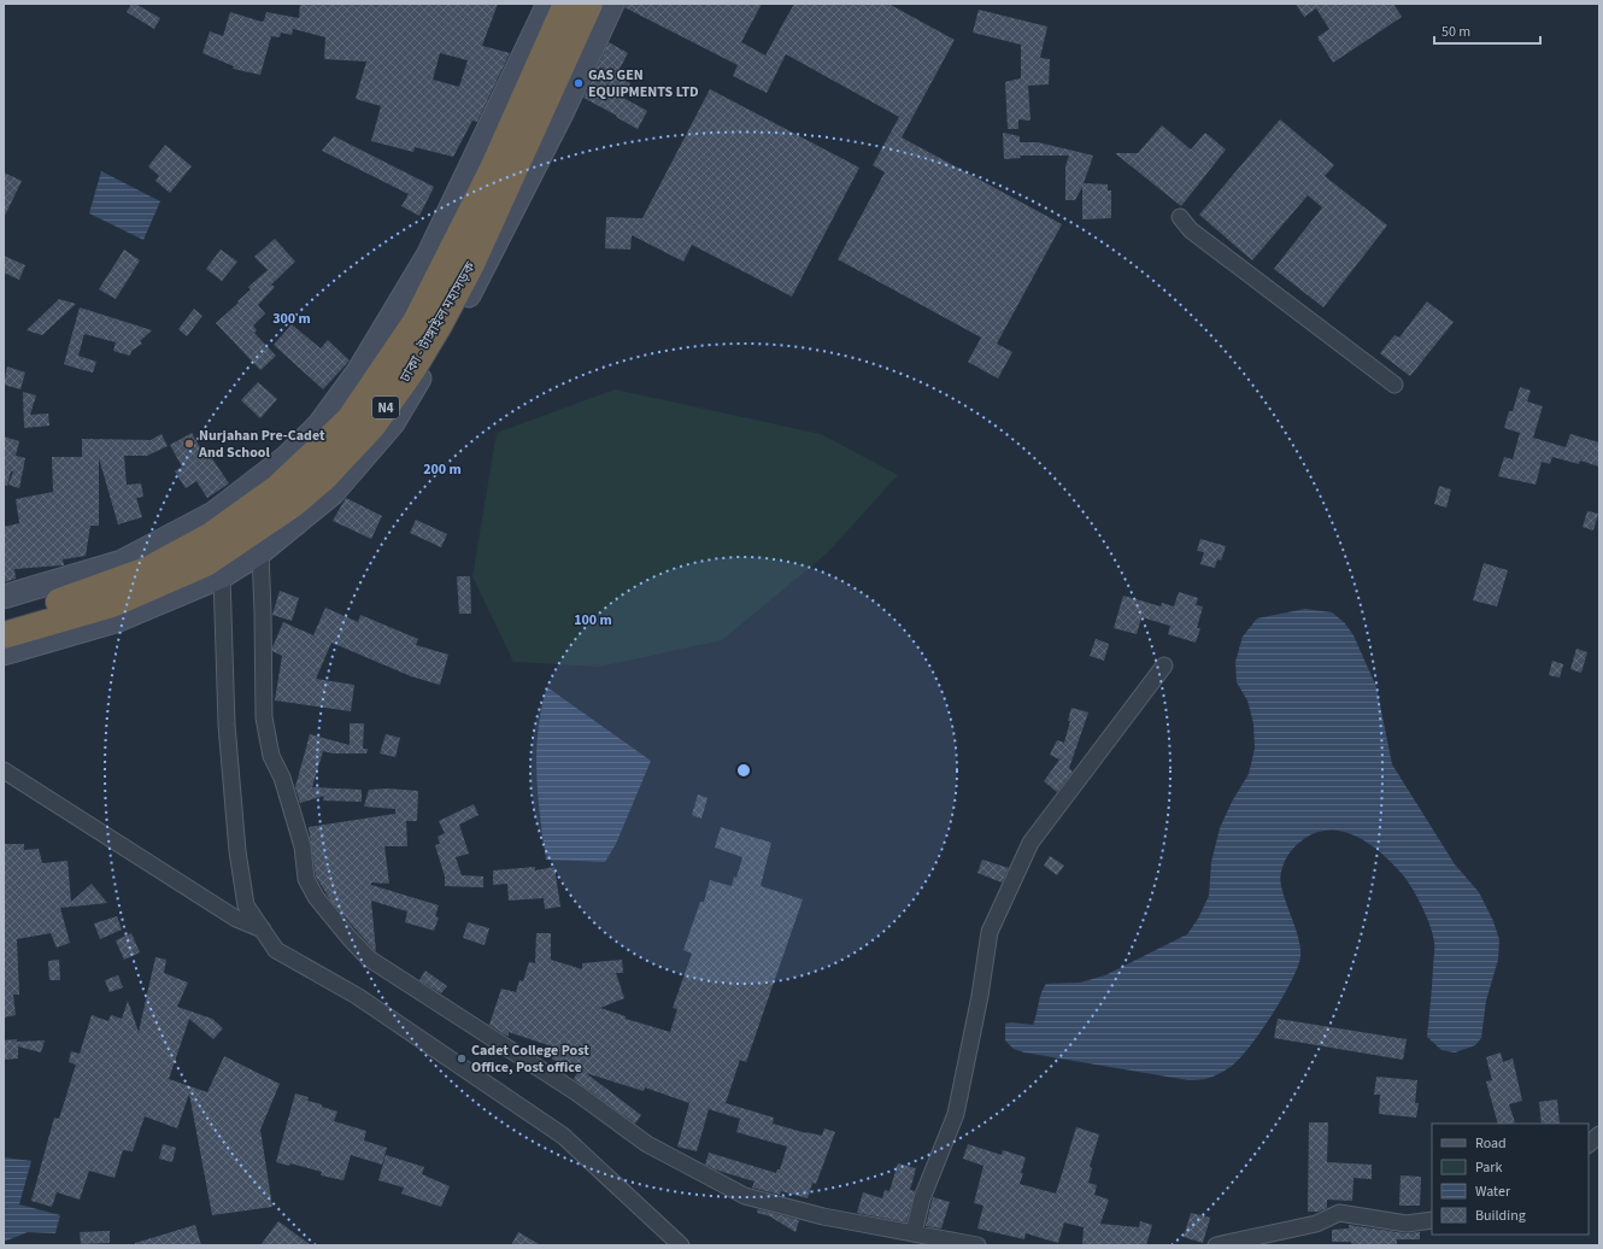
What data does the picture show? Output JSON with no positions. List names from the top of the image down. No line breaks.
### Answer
{"streets":{"highway":["ঢাকা - টাঙ্গাইল মহাসড়ক","N4"]},"places":["GAS GEN EQUIPMENTS LTD","Nurjahan Pre-Cadet And School","Cadet College Post Office, Post office"],"legend":["Road","Park","Water","Building"],"scale_bar":"50 m","rings":["300 m","200 m","100 m"]}
